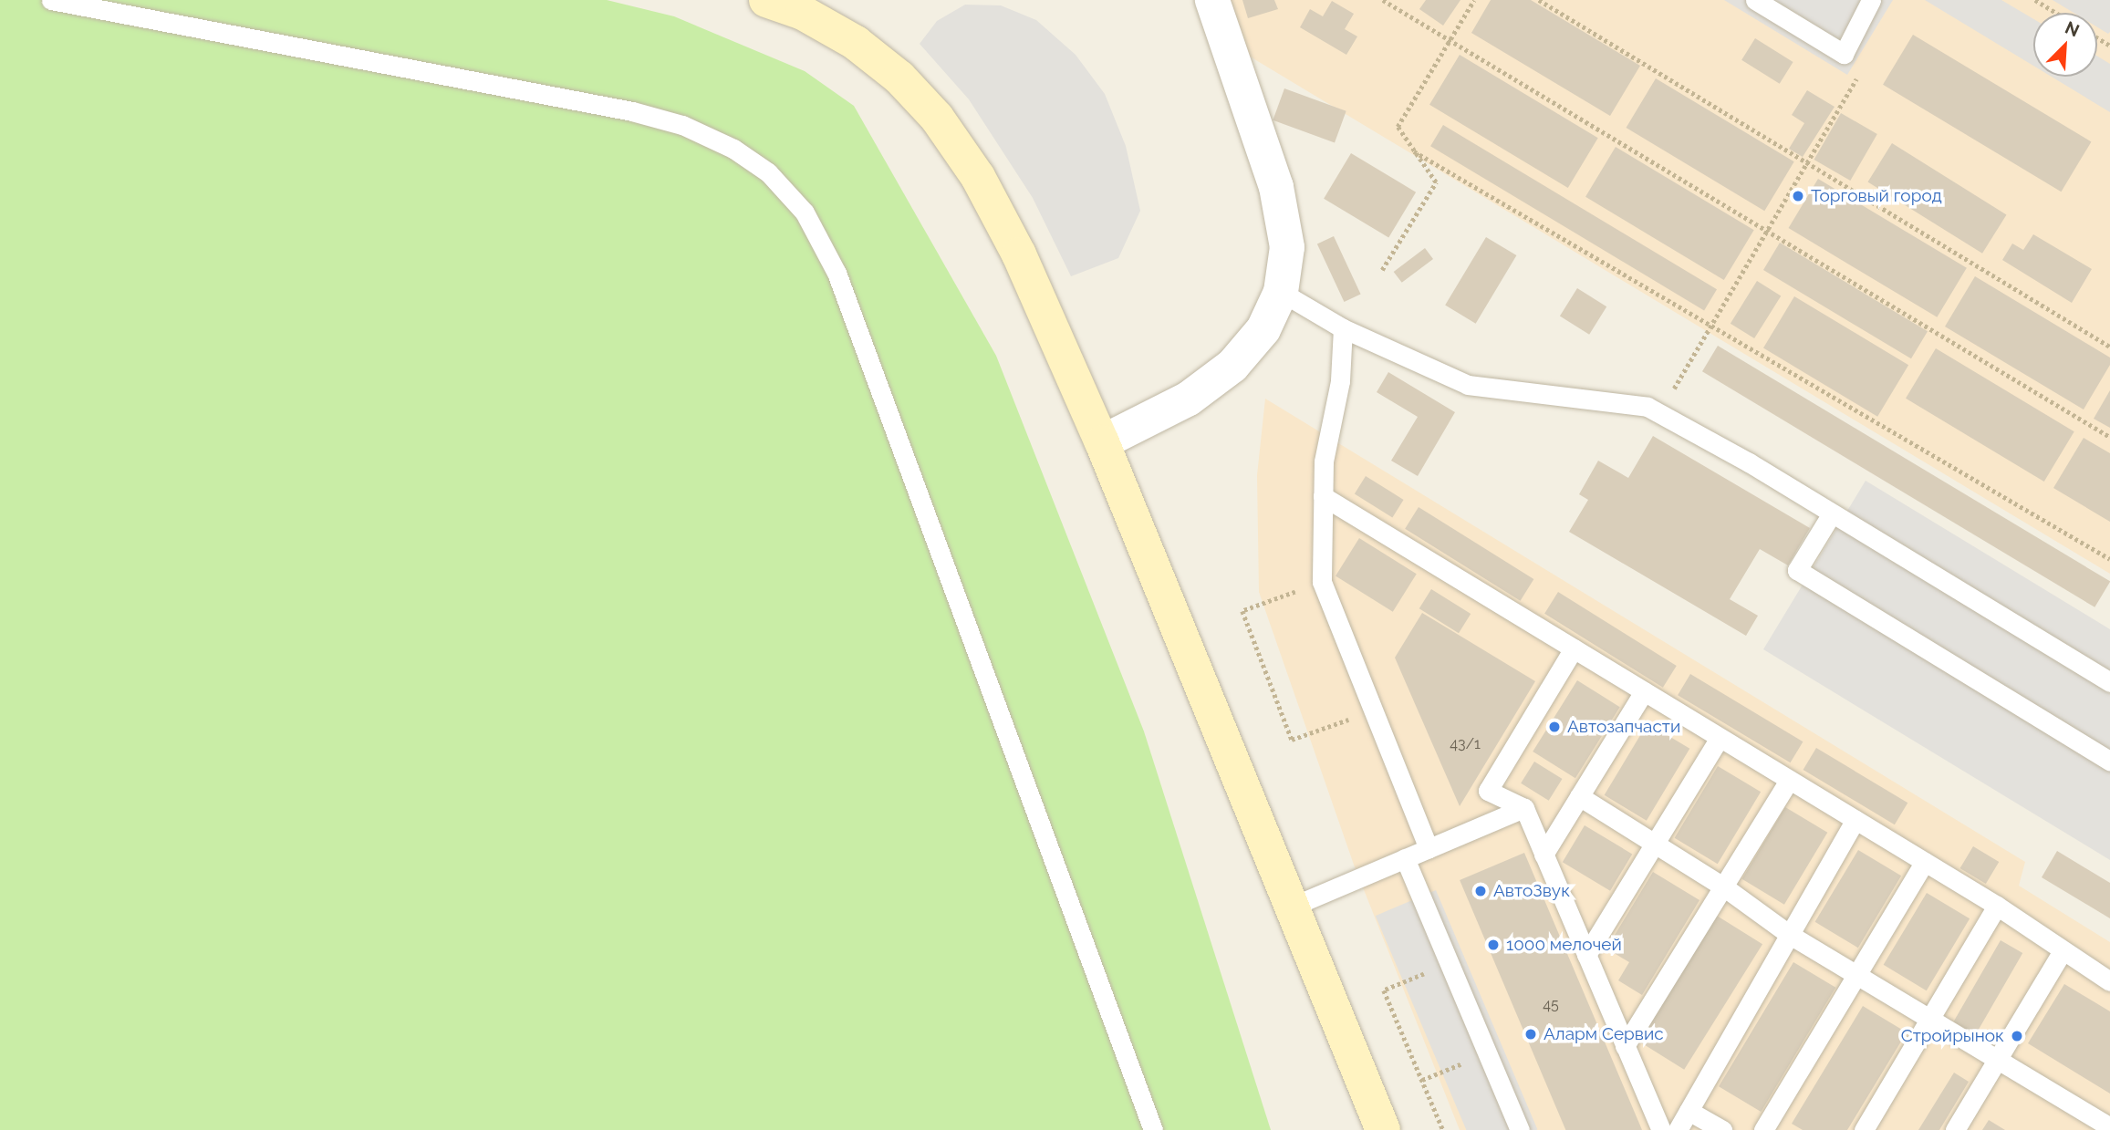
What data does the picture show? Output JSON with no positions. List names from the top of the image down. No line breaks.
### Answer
{"places":["Торговый город","Автозапчасти","АвтоЗвук","1000 мелочей","Аларм Сервис","Стройрынок"],"house_numbers":["43/1","45"],"north":"top right"}
